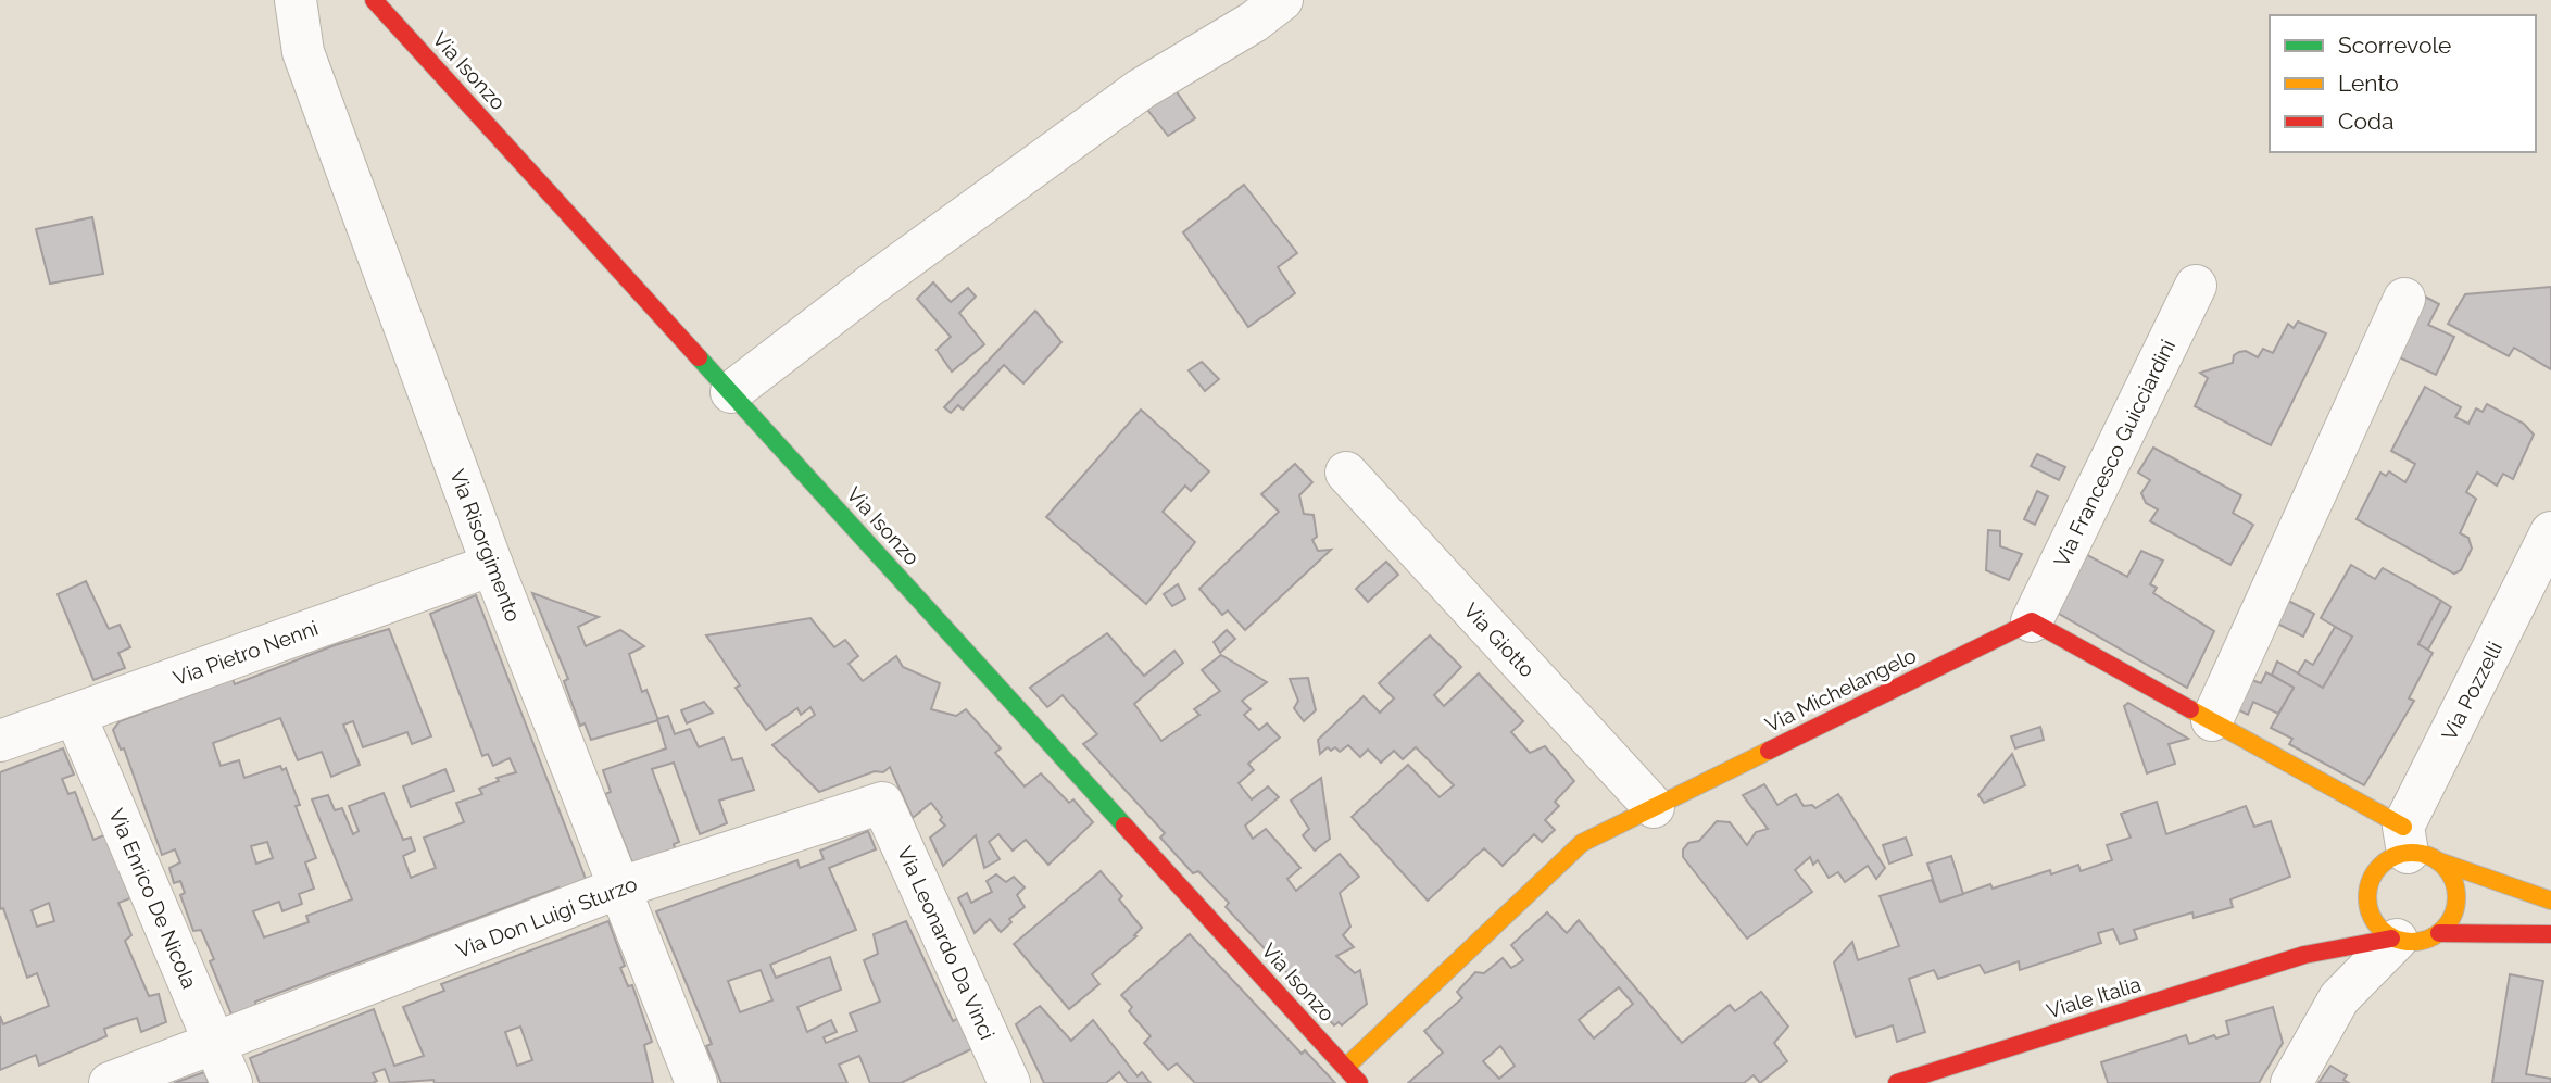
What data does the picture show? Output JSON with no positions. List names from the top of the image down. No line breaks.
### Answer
{"streets":{"street":["Via Isonzo","Via Francesco Guicciardini","Via Risorgimento","Via Giotto","Via Pietro Nenni","Via Michelangelo","Via Pozzelli","Via Enrico De Nicola","Via Don Luigi Sturzo","Via Leonardo Da Vinci","Viale Italia"]},"crossings":[["Via Isonzo","Via Michelangelo"],["Via Francesco Guicciardini","Via Michelangelo"],["Via Risorgimento","Via Pietro Nenni"],["Via Risorgimento","Via Don Luigi Sturzo"],["Via Giotto","Via Michelangelo"],["Via Pietro Nenni","Via Enrico De Nicola"],["Via Pozzelli","Viale Italia"],["Via Enrico De Nicola","Via Don Luigi Sturzo"],["Via Don Luigi Sturzo","Via Leonardo Da Vinci"]],"legend":["Scorrevole","Lento","Coda"]}
